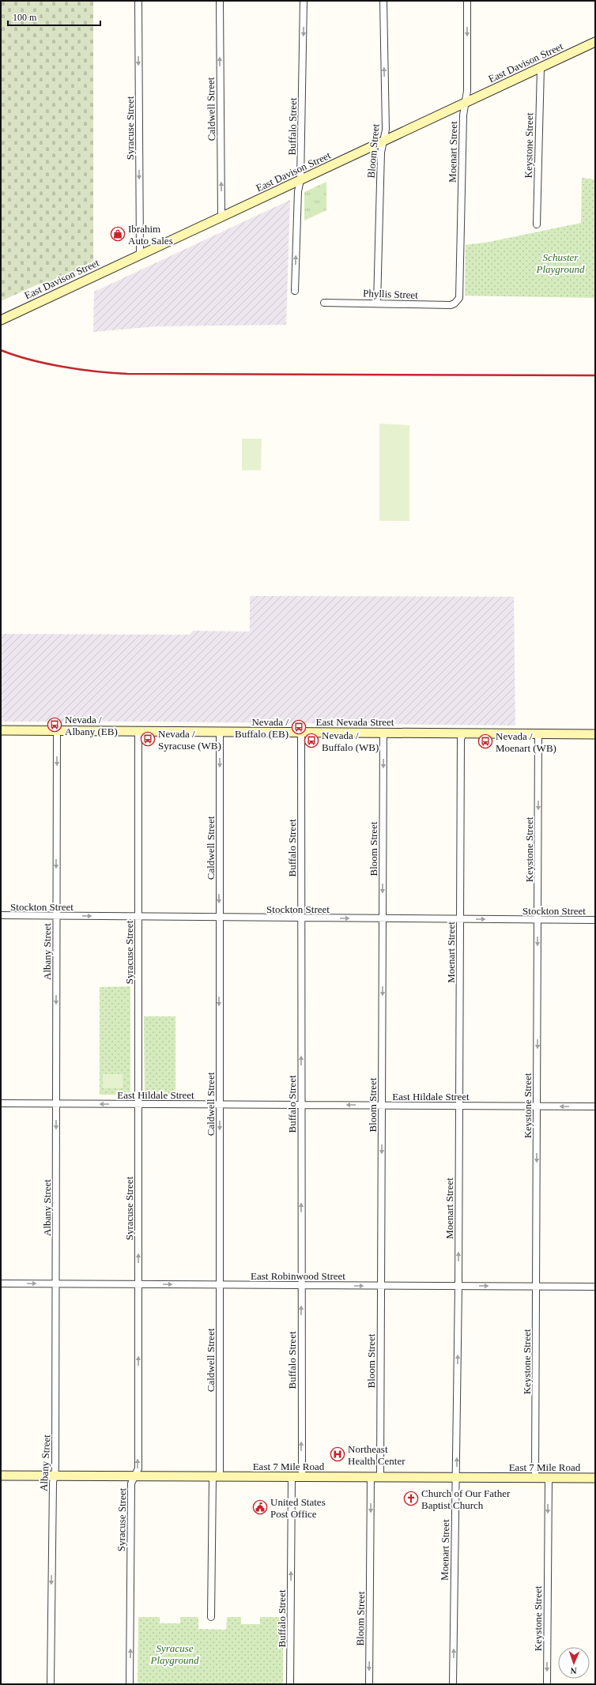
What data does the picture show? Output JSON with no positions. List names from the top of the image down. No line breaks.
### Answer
{"streets":{"street":["East Davison Street","Caldwell Street","Buffalo Street","Syracuse Street","Keystone Street","Bloom Street","Moenart Street","Phyllis Street","East Nevada Street","Stockton Street","Albany Street","East Hildale Street","East Robinwood Street","East 7 Mile Road"]},"crossings":[["East Davison Street","Caldwell Street"],["East Davison Street","Buffalo Street"],["East Davison Street","Syracuse Street"],["East Davison Street","Keystone Street"],["East Davison Street","Bloom Street"],["East Davison Street","Moenart Street"],["Caldwell Street","East Nevada Street"],["Caldwell Street","Stockton Street"],["Caldwell Street","East Hildale Street"],["Caldwell Street","East Robinwood Street"],["Caldwell Street","East 7 Mile Road"],["Buffalo Street","East Nevada Street"],["Buffalo Street","Stockton Street"],["Buffalo Street","East Hildale Street"],["Buffalo Street","East Robinwood Street"],["Buffalo Street","East 7 Mile Road"],["Syracuse Street","East Nevada Street"],["Syracuse Street","Stockton Street"],["Syracuse Street","East Hildale Street"],["Syracuse Street","East Robinwood Street"],["Syracuse Street","East 7 Mile Road"],["Keystone Street","East Nevada Street"],["Keystone Street","Stockton Street"],["Keystone Street","East Hildale Street"],["Keystone Street","East Robinwood Street"],["Keystone Street","East 7 Mile Road"],["Bloom Street","Phyllis Street"],["Bloom Street","East Nevada Street"],["Bloom Street","Stockton Street"],["Bloom Street","East Hildale Street"],["Bloom Street","East Robinwood Street"],["Bloom Street","East 7 Mile Road"],["Moenart Street","Phyllis Street"],["Moenart Street","East Nevada Street"],["Moenart Street","Stockton Street"],["Moenart Street","East Hildale Street"],["Moenart Street","East Robinwood Street"],["Moenart Street","East 7 Mile Road"],["East Nevada Street","Albany Street"],["Stockton Street","Albany Street"],["Albany Street","East Hildale Street"],["Albany Street","East Robinwood Street"],["Albany Street","East 7 Mile Road"]],"one_way":["Keystone Street","Stockton Street","Albany Street","East Hildale Street","East Robinwood Street"],"parks":["Schuster Playground","Syracuse Playground"],"places":{"shop":["Ibrahim Auto Sales"],"bus stop":["Nevada / Albany (EB)","Nevada / Buffalo (EB)","Nevada / Syracuse (WB)","Nevada / Buffalo (WB)","Nevada / Moenart (WB)"],"hospital":["Northeast Health Center"],"church":["Church of Our Father Baptist Church"],"public building":["United States Post Office"]},"scale_bar":"100 m","north":"bottom"}
